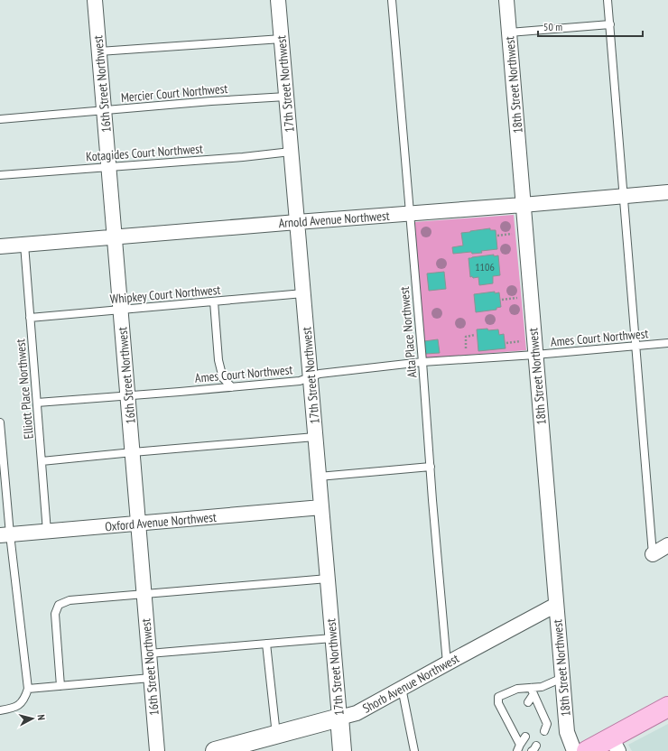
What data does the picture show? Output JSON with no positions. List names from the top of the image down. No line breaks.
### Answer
{"streets":{"street":["16th Street Northwest","17th Street Northwest","18th Street Northwest","Arnold Avenue Northwest","Oxford Avenue Northwest","Shorb Avenue Northwest"],"lane":["Mercier Court Northwest","Kotagides Court Northwest","Whipkey Court Northwest","Alta Place Northwest","Ames Court Northwest","Elliott Place Northwest"]},"crossings":[["16th Street Northwest","Mercier Court Northwest"],["16th Street Northwest","Kotagides Court Northwest"],["16th Street Northwest","Arnold Avenue Northwest"],["16th Street Northwest","Whipkey Court Northwest"],["16th Street Northwest","Ames Court Northwest"],["16th Street Northwest","Oxford Avenue Northwest"],["17th Street Northwest","Mercier Court Northwest"],["17th Street Northwest","Kotagides Court Northwest"],["17th Street Northwest","Arnold Avenue Northwest"],["17th Street Northwest","Whipkey Court Northwest"],["17th Street Northwest","Ames Court Northwest"],["17th Street Northwest","Oxford Avenue Northwest"],["17th Street Northwest","Shorb Avenue Northwest"],["18th Street Northwest","Arnold Avenue Northwest"],["18th Street Northwest","Ames Court Northwest"],["18th Street Northwest","Shorb Avenue Northwest"],["Arnold Avenue Northwest","Alta Place Northwest"],["Arnold Avenue Northwest","Elliott Place Northwest"],["Whipkey Court Northwest","Elliott Place Northwest"],["Alta Place Northwest","Ames Court Northwest"],["Alta Place Northwest","Shorb Avenue Northwest"],["Ames Court Northwest","Elliott Place Northwest"],["Elliott Place Northwest","Oxford Avenue Northwest"]],"house_numbers":["1106"],"scale_bar":"50 m","north":"right"}
